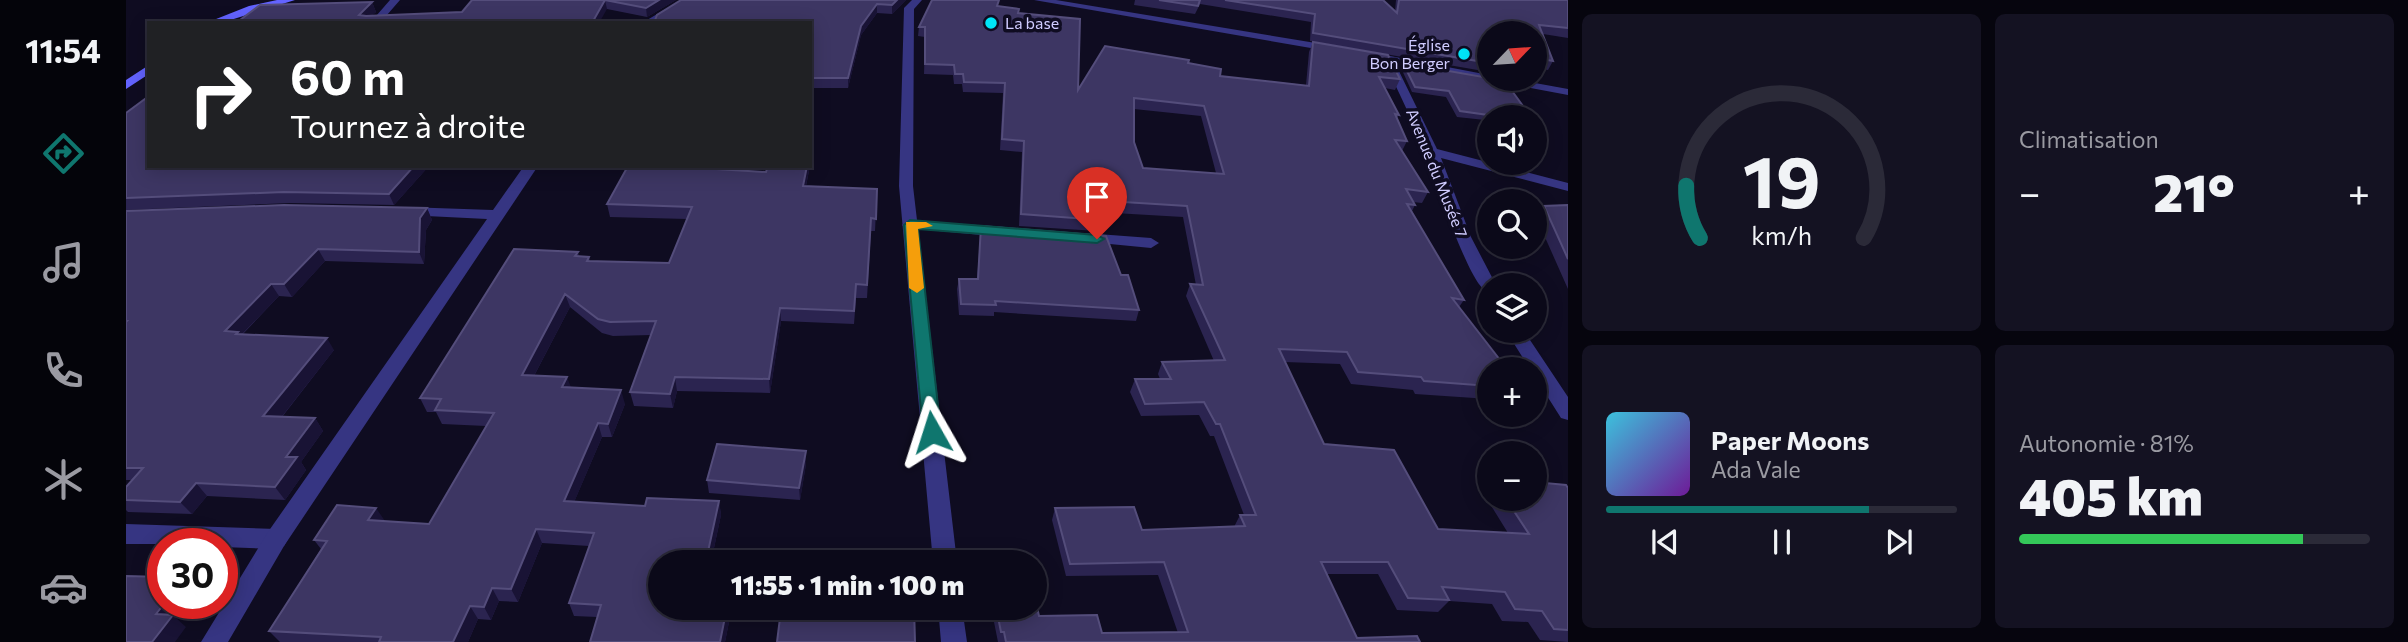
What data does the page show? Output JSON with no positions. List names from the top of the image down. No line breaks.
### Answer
{"streets":{"street":["Avenue du Musée 7"]},"places":["La base","Église Bon Berger"],"north":"top right","page":{"tabs":"11:54","tile":["Climatisation",["Autonomie · 81%","405 km"]],"map_buttons":["+","−"],"turn":["60 m","Tournez à droite"],"heat":["−","21°","+"],"song":["Paper Moons","Ada Vale"],"limit":"30","trip":"11:55 · 1 min · 100 m","gauge":["19","km/h"]}}
